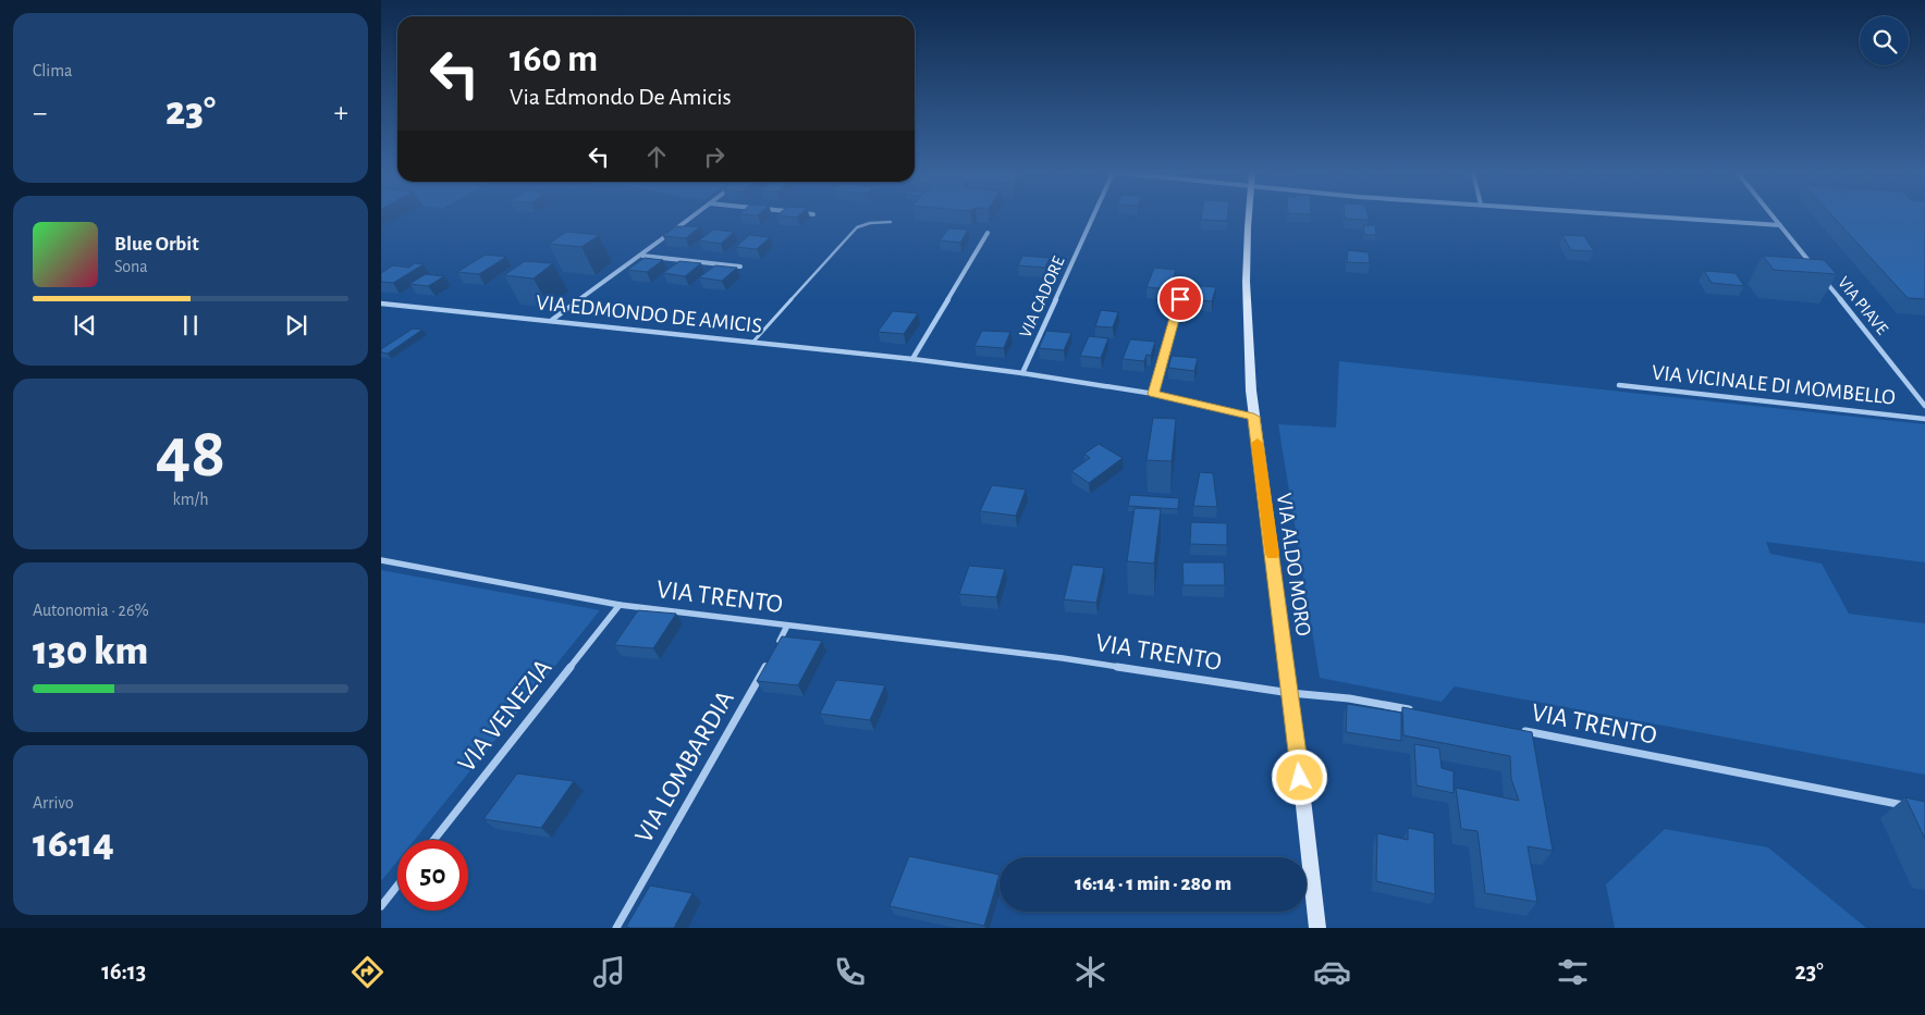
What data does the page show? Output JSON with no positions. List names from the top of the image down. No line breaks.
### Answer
{"streets":{"main road":["VIA ALDO MORO"],"street":["VIA CADORE","VIA PIAVE","VIA EDMONDO DE AMICIS","VIA VICINALE DI MOMBELLO","VIA TRENTO","VIA VENEZIA","VIA LOMBARDIA"]},"crossings":[["VIA CADORE","VIA EDMONDO DE AMICIS"],["VIA EDMONDO DE AMICIS","VIA ALDO MORO"],["VIA ALDO MORO","VIA TRENTO"],["VIA TRENTO","VIA VENEZIA"]],"page":{"tile":["Clima",["48","km/h"],["Autonomia · 26%","130 km"],["Arrivo","16:14"]],"turn":["160 m","Via Edmondo De Amicis"],"heat":["−","23°","+"],"song":["Blue Orbit","Sona"],"limit":"50","trip":"16:14 · 1 min · 280 m","tabs":["16:13","23°"]}}
